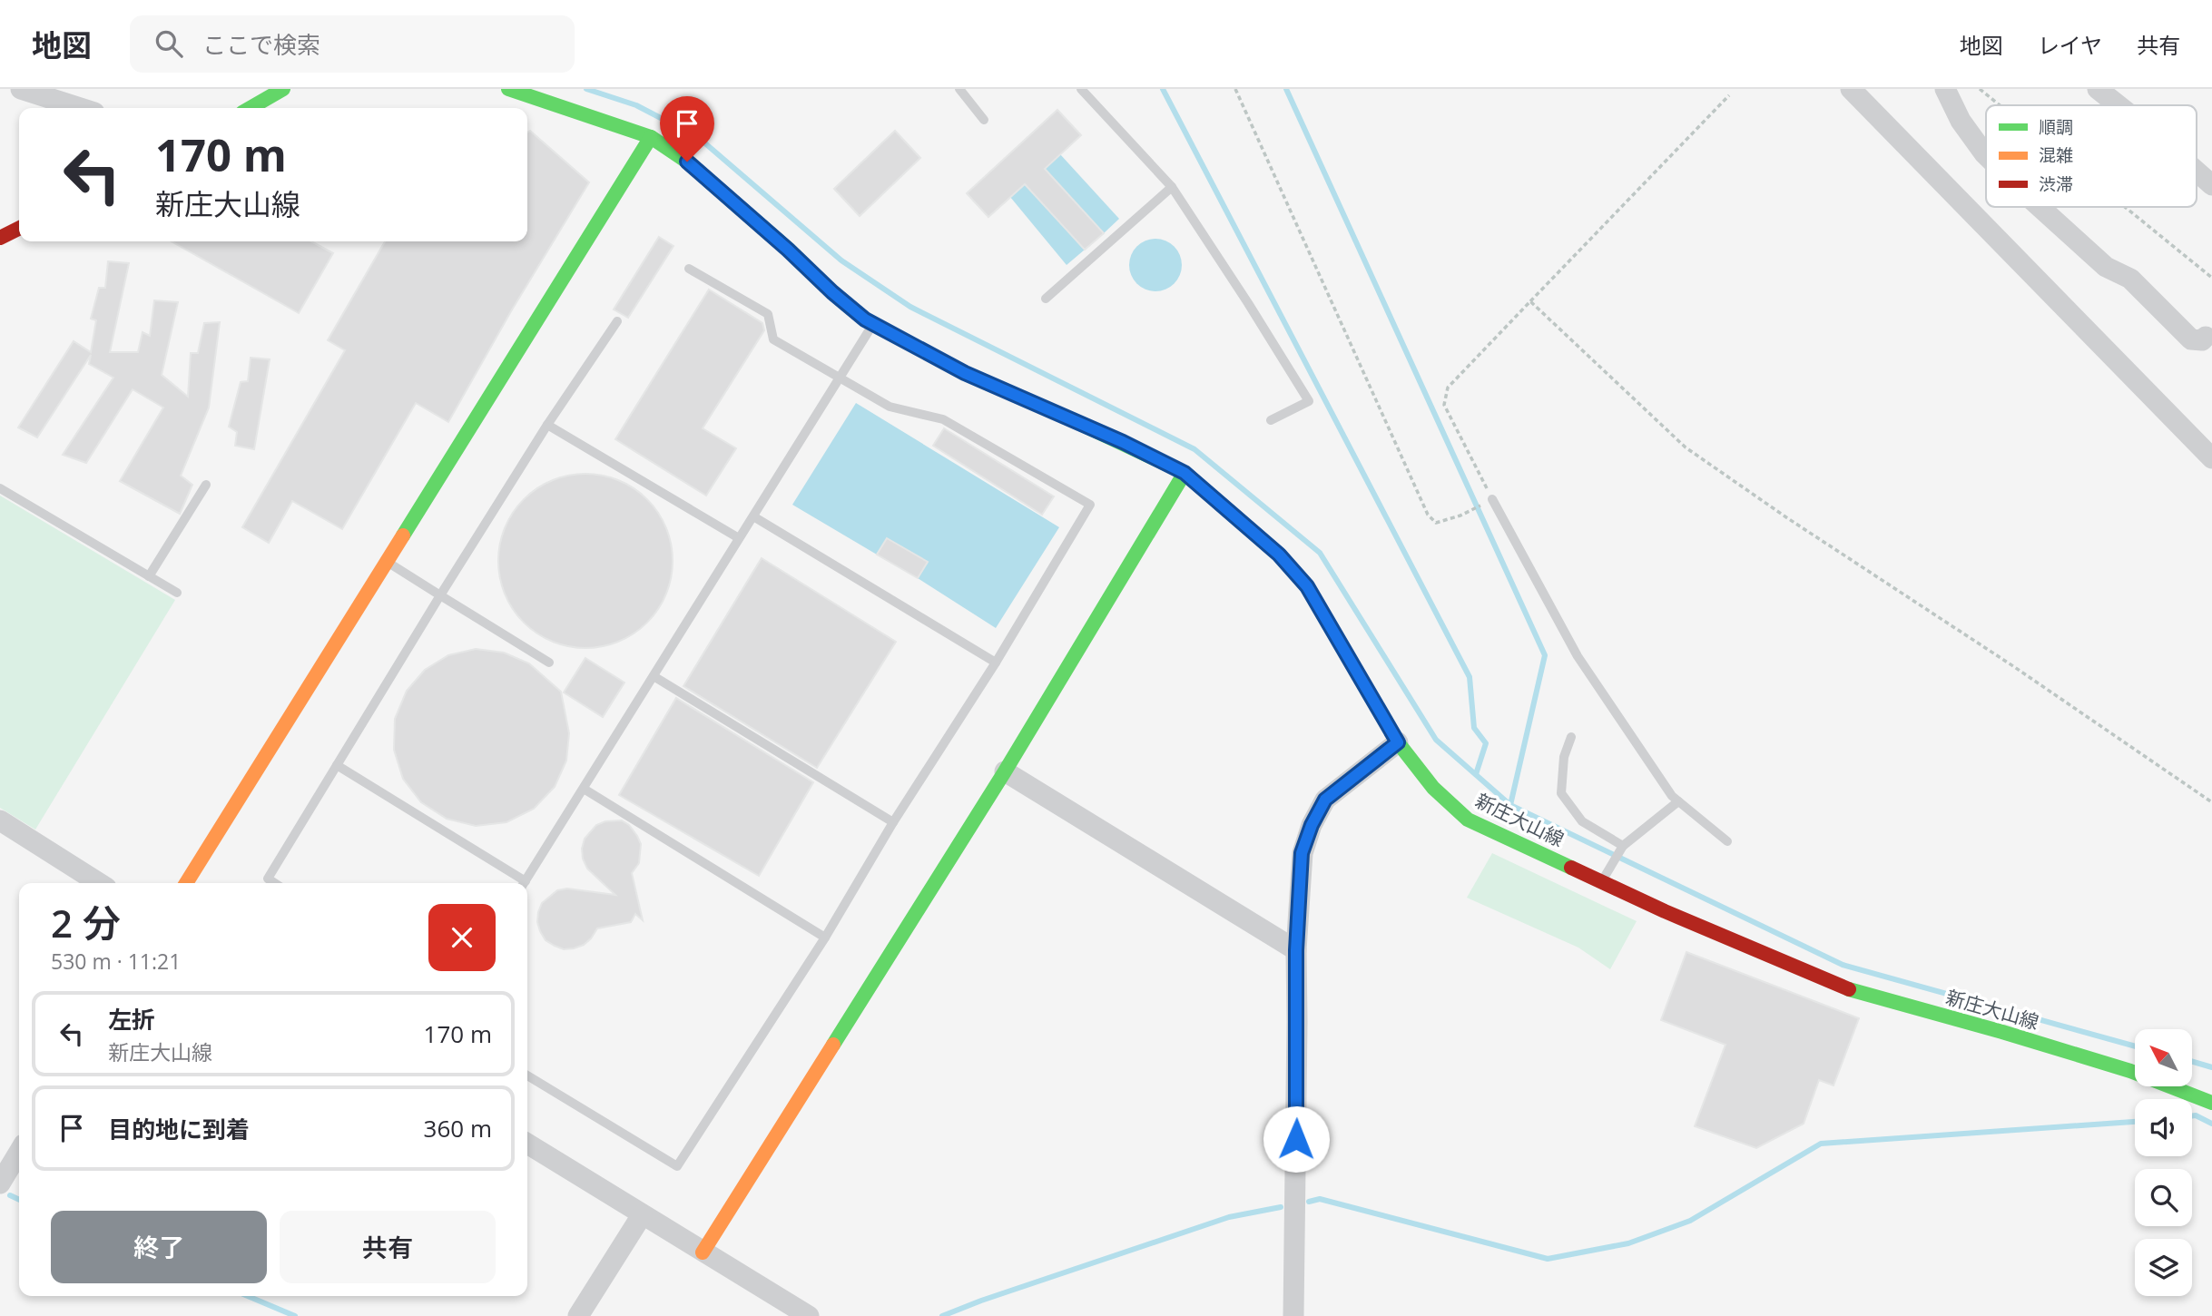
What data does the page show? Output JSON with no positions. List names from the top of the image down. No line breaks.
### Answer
{"streets":{"main road":["新庄大山線"]},"legend":["順調","混雑","渋滞"],"north":"top left","page":{"header":"地図","search":"ここで検索","nav":["地図","レイヤ","共有"],"turn":["170 m","新庄大山線"],"heading":["2 分","530 m · 11:21"],"list":[{"name":"左折","note":"新庄大山線","value":"170 m"},{"name":"目的地に到着","value":"360 m"}],"buttons":["終了","共有"]}}
